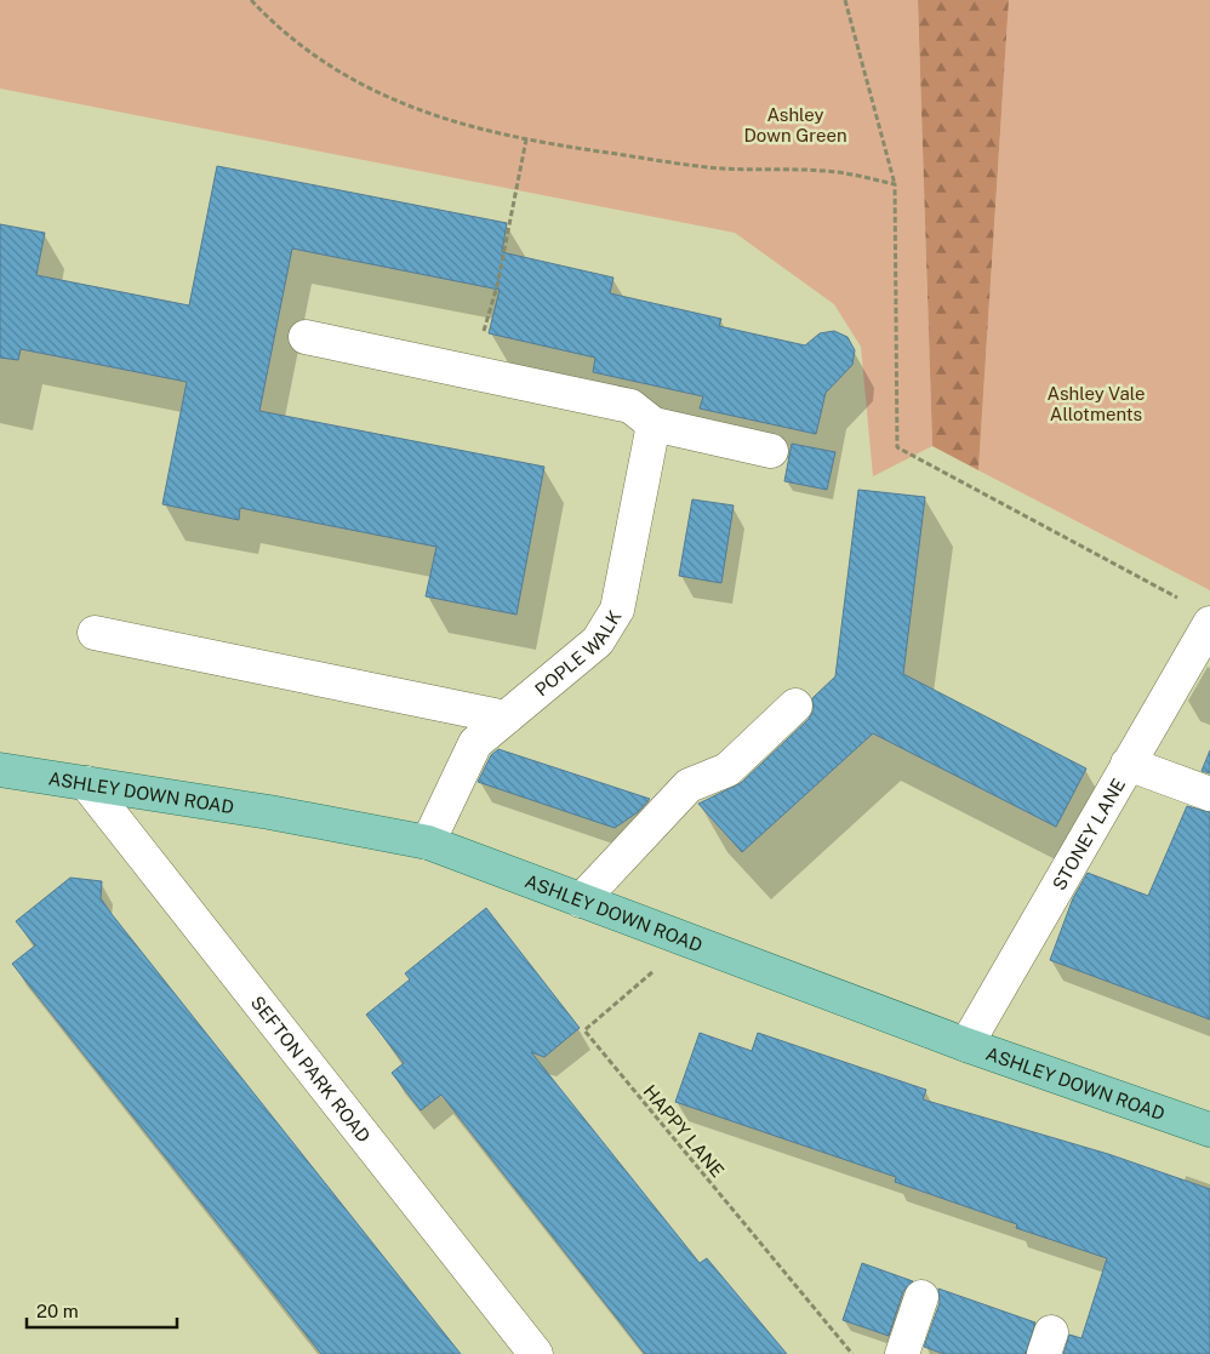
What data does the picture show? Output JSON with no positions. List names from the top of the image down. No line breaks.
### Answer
{"streets":{"main road":["ASHLEY DOWN ROAD"],"street":["POPLE WALK","STONEY LANE","SEFTON PARK ROAD"],"path":["HAPPY LANE"]},"crossings":[["POPLE WALK","ASHLEY DOWN ROAD"],["ASHLEY DOWN ROAD","STONEY LANE"],["ASHLEY DOWN ROAD","SEFTON PARK ROAD"],["ASHLEY DOWN ROAD","HAPPY LANE"]],"parks":["Ashley Down Green","Ashley Vale Allotments"],"scale_bar":"20 m"}
